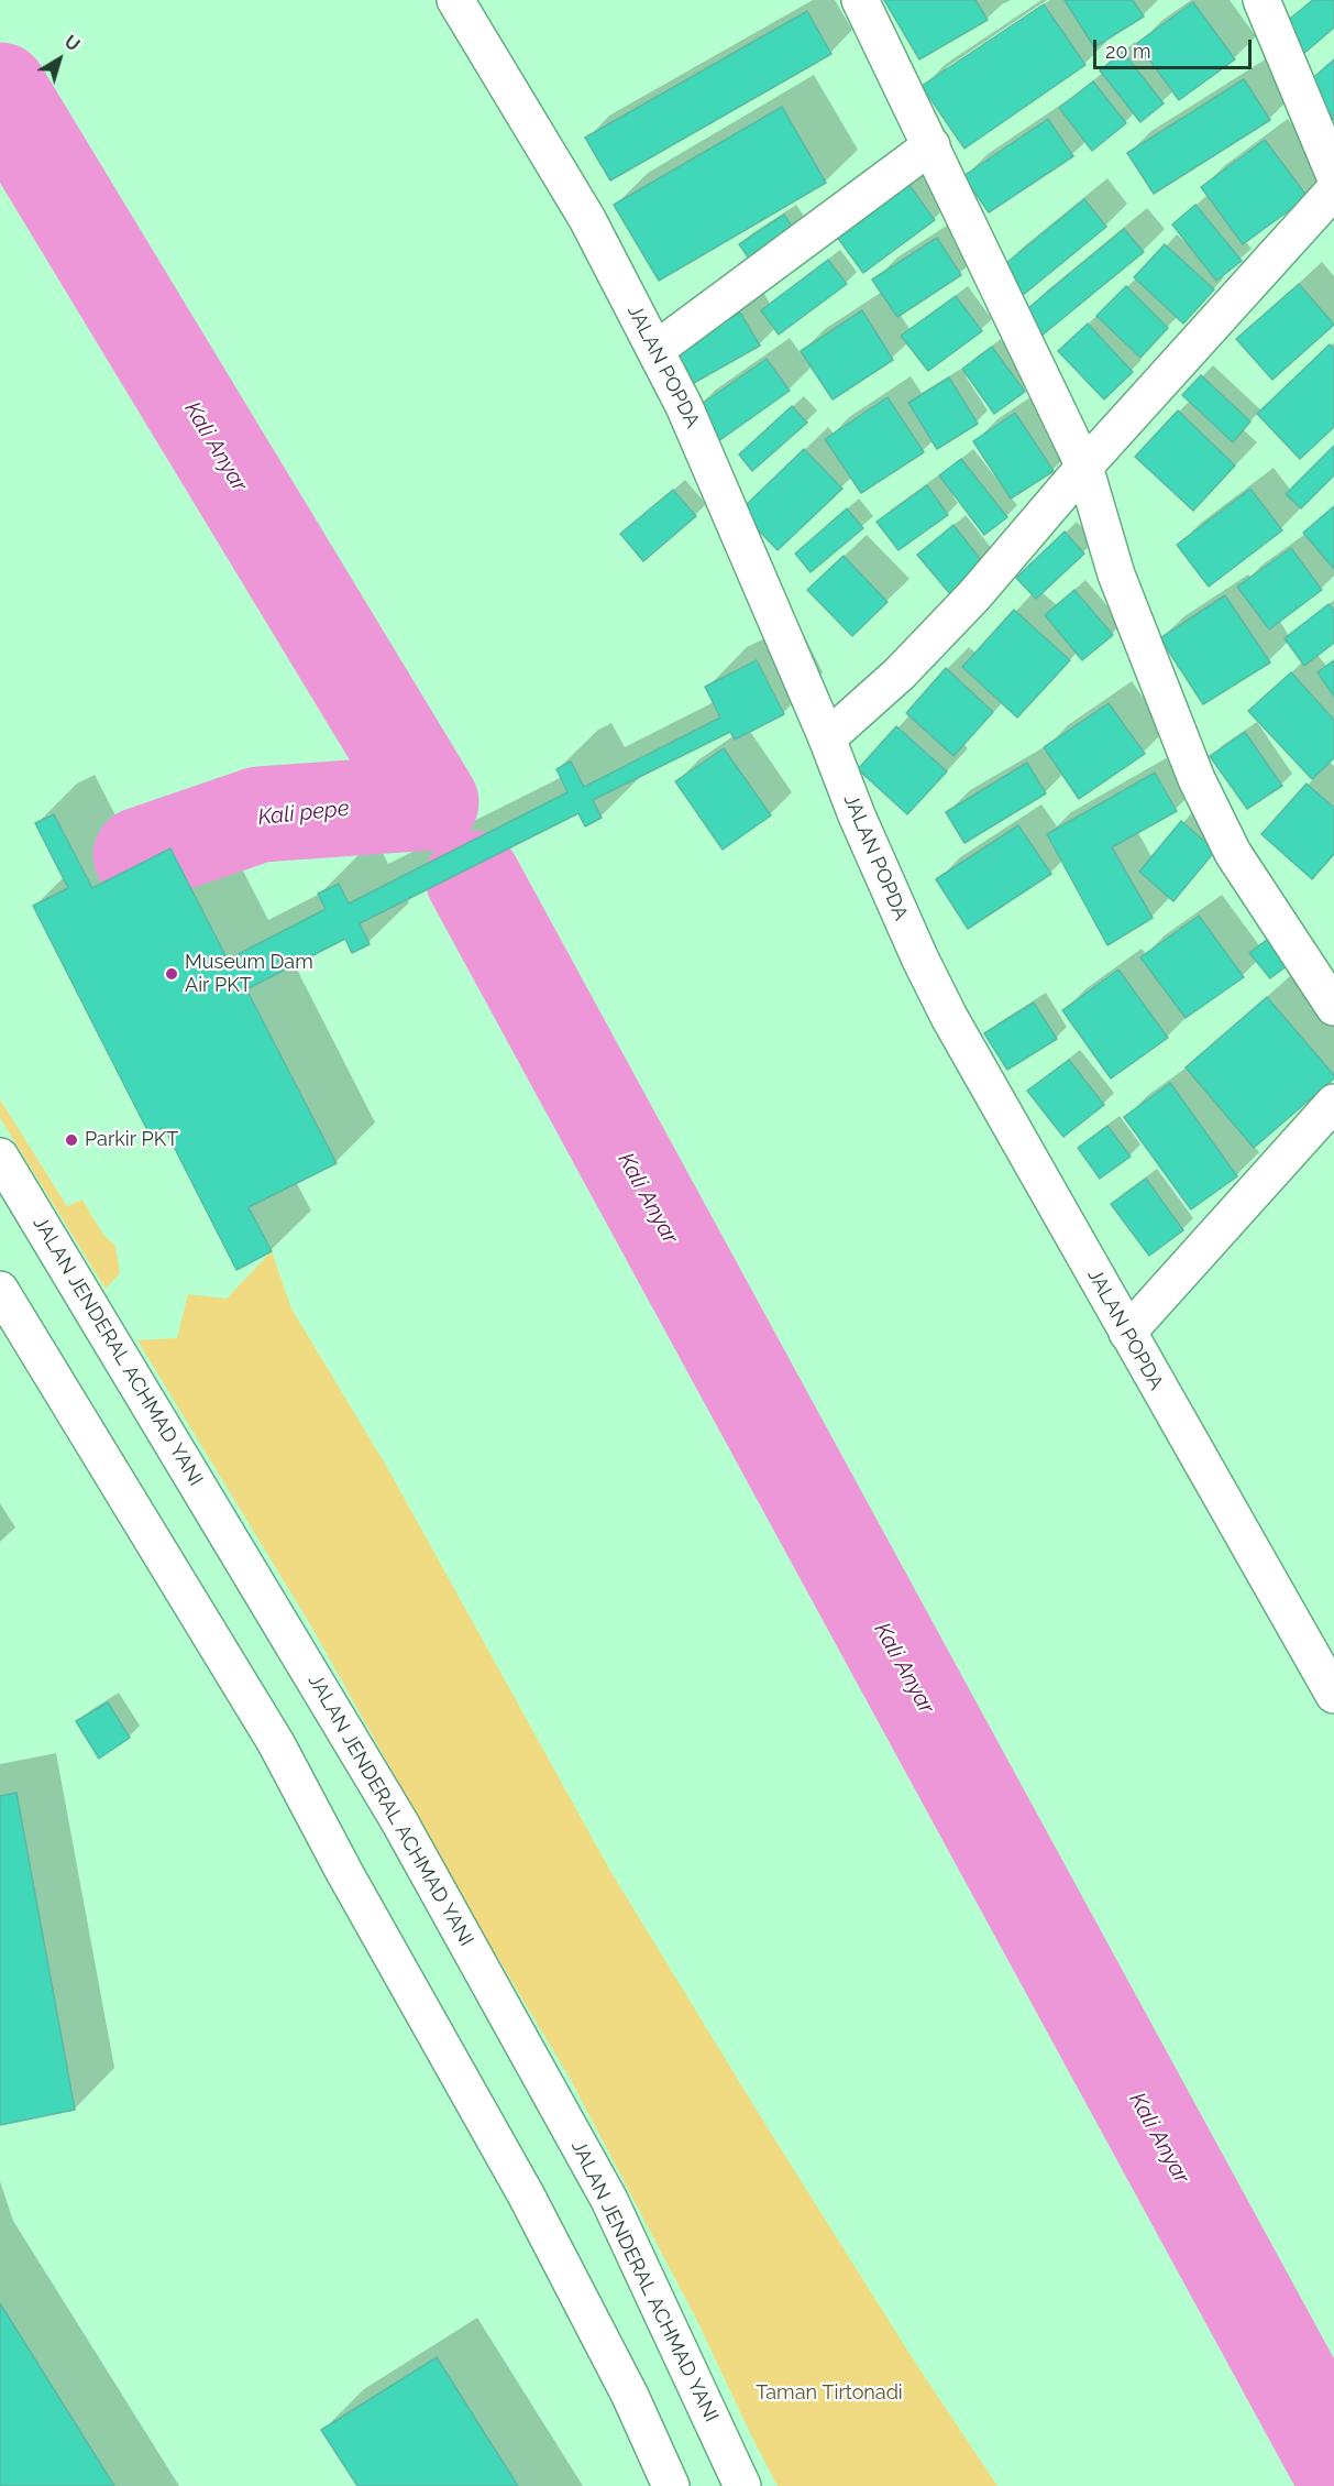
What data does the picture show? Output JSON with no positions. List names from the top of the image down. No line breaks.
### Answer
{"streets":{"main road":["JALAN POPDA","JALAN JENDERAL ACHMAD YANI"]},"water":["Kali Anyar","Kali pepe"],"parks":["Taman Tirtonadi"],"places":["Museum Dam Air PKT","Parkir PKT"],"scale_bar":"20 m","north":"top right"}
